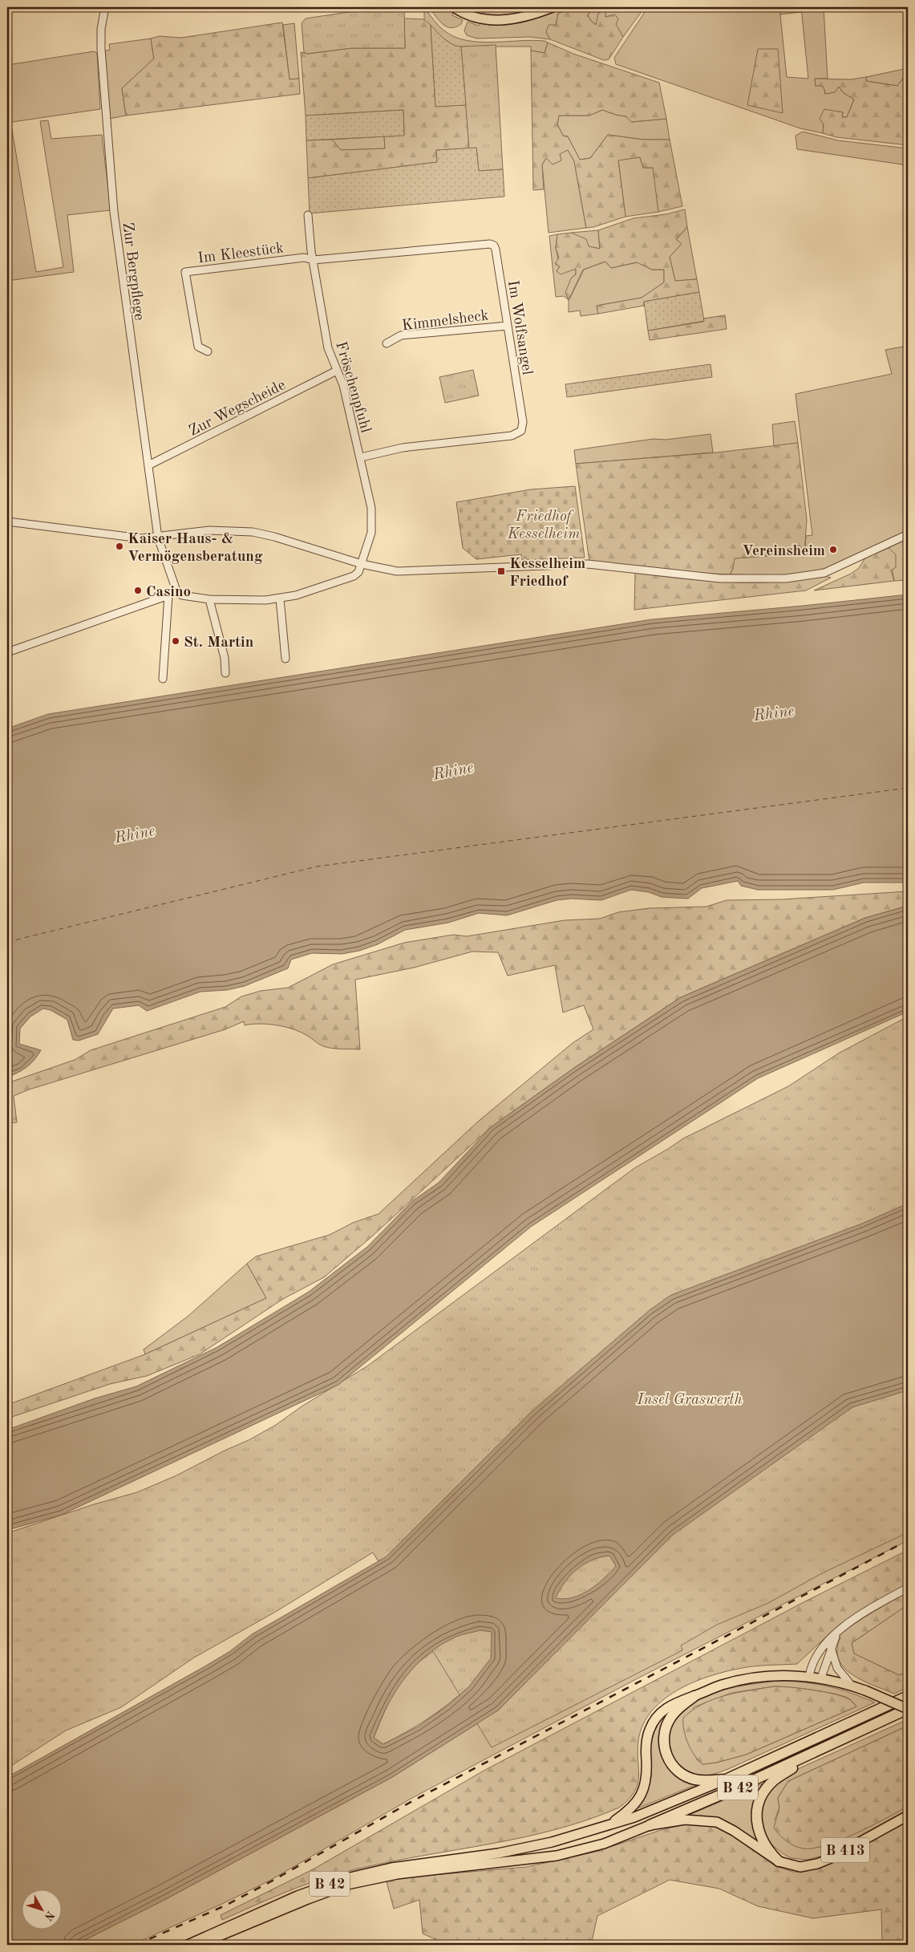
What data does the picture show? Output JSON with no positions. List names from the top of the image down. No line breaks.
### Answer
{"streets":{"highway":["B 42"],"main road":["B 413"],"street":["Im Kleestück","Zur Bergpflege","Kimmelsheck","Im Wolfsangel","Fröschenpfuhl","Zur Wegscheide"]},"crossings":[["Im Kleestück","Im Wolfsangel"],["Im Kleestück","Fröschenpfuhl"],["Zur Bergpflege","Zur Wegscheide"],["Kimmelsheck","Im Wolfsangel"],["Im Wolfsangel","Fröschenpfuhl"],["Fröschenpfuhl","Zur Wegscheide"],["B 42","B 413"]],"water":["Rhine"],"parks":["Friedhof Kesselheim","Insel Graswerth"],"places":{"other":["Kaiser Haus- & Vermögensberatung","Vereinsheim","Casino","St. Martin"],"transit":["Kesselheim Friedhof"]},"north":"bottom right"}
